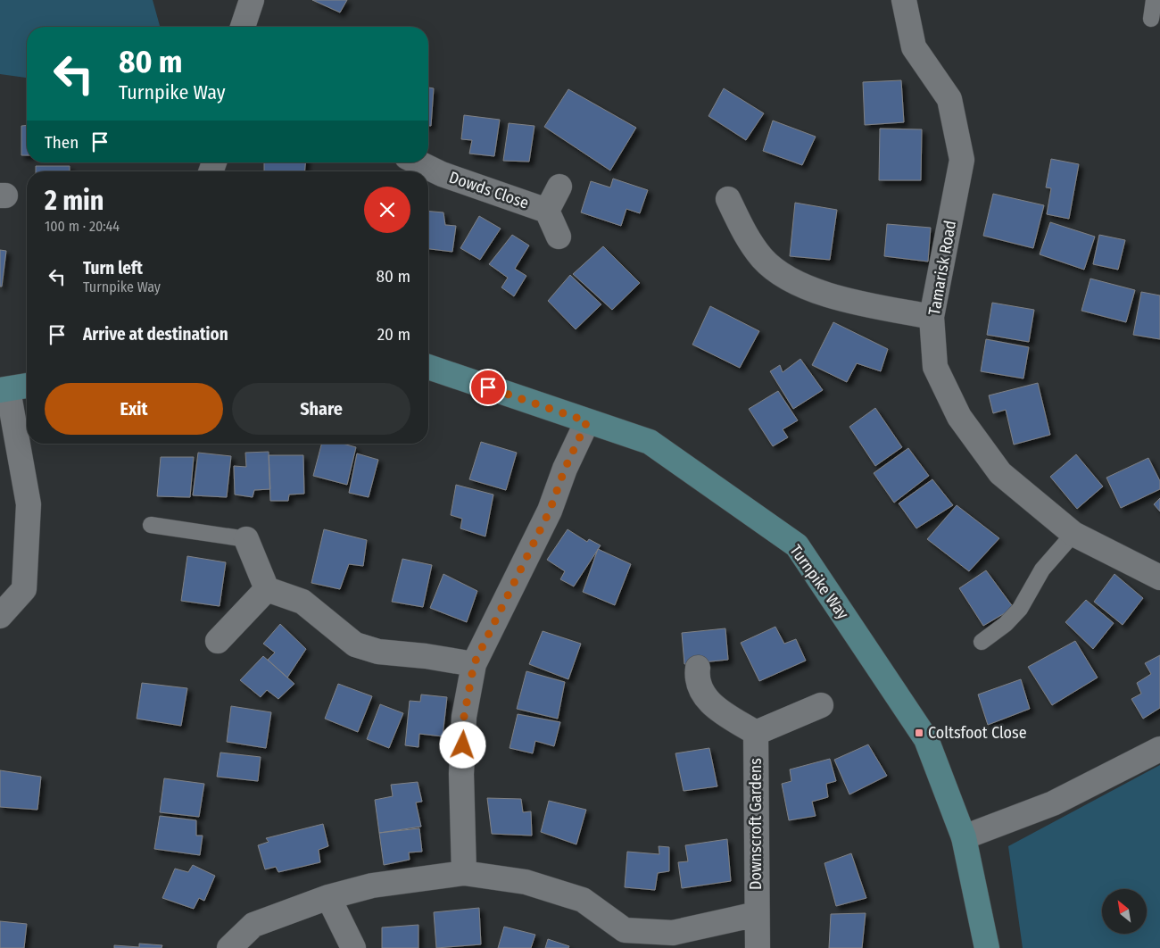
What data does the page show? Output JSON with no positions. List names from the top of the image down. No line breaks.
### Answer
{"streets":{"street":["Dowds Close","Tamarisk Road","Turnpike Way","Downscroft Gardens"]},"places":{"transit":["Coltsfoot Close"]},"north":"top left","page":{"turn":["80 m","Turnpike Way"],"then":"Then","heading":["2 min","100 m · 20:44"],"list":[{"name":"Turn left","note":"Turnpike Way","value":"80 m"},{"name":"Arrive at destination","value":"20 m"}],"buttons":["Exit","Share"]}}
